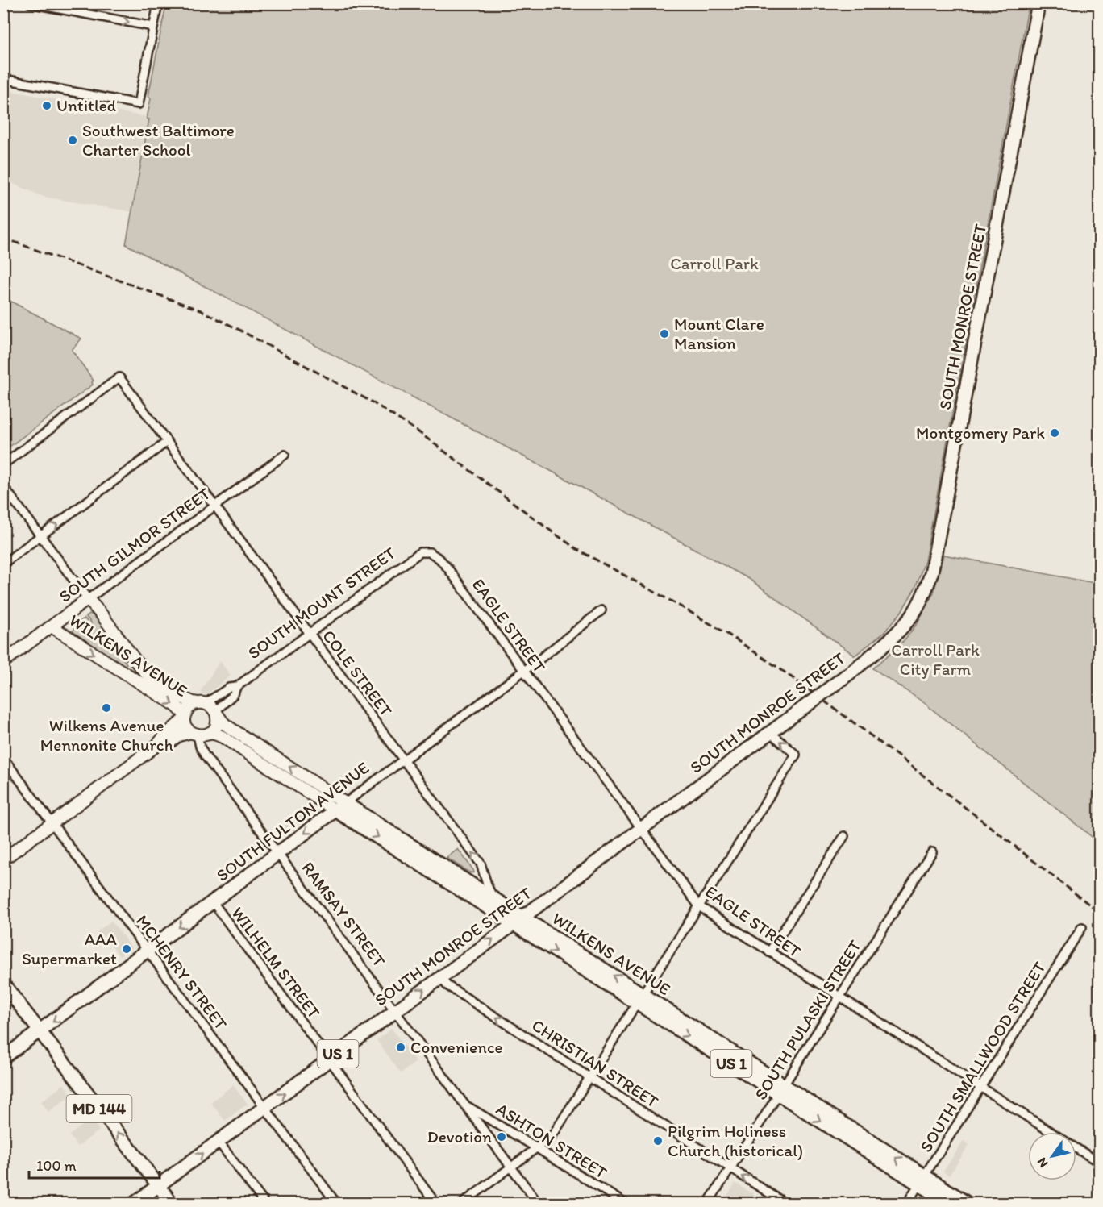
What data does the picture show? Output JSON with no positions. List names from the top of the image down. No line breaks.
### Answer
{"streets":{"main road":["SOUTH MONROE STREET","WILKENS AVENUE","SOUTH FULTON AVENUE","US 1","MD 144"],"street":["SOUTH GILMOR STREET","SOUTH MOUNT STREET","EAGLE STREET","COLE STREET","RAMSAY STREET","WILHELM STREET","MCHENRY STREET","SOUTH PULASKI STREET","SOUTH SMALLWOOD STREET","CHRISTIAN STREET","ASHTON STREET"]},"crossings":[["SOUTH MONROE STREET","EAGLE STREET"],["SOUTH MONROE STREET","WILKENS AVENUE"],["SOUTH MONROE STREET","RAMSAY STREET"],["SOUTH MONROE STREET","WILHELM STREET"],["SOUTH MONROE STREET","MCHENRY STREET"],["SOUTH MONROE STREET","CHRISTIAN STREET"],["SOUTH MONROE STREET","MD 144"],["SOUTH GILMOR STREET","WILKENS AVENUE"],["SOUTH GILMOR STREET","COLE STREET"],["SOUTH MOUNT STREET","EAGLE STREET"],["SOUTH MOUNT STREET","WILKENS AVENUE"],["SOUTH MOUNT STREET","COLE STREET"],["SOUTH MOUNT STREET","RAMSAY STREET"],["EAGLE STREET","SOUTH FULTON AVENUE"],["EAGLE STREET","SOUTH PULASKI STREET"],["EAGLE STREET","SOUTH SMALLWOOD STREET"],["WILKENS AVENUE","COLE STREET"],["WILKENS AVENUE","SOUTH FULTON AVENUE"],["WILKENS AVENUE","RAMSAY STREET"],["WILKENS AVENUE","SOUTH PULASKI STREET"],["WILKENS AVENUE","SOUTH SMALLWOOD STREET"],["COLE STREET","SOUTH FULTON AVENUE"],["SOUTH FULTON AVENUE","RAMSAY STREET"],["SOUTH FULTON AVENUE","WILHELM STREET"],["SOUTH FULTON AVENUE","MCHENRY STREET"],["SOUTH FULTON AVENUE","MD 144"],["RAMSAY STREET","ASHTON STREET"],["SOUTH PULASKI STREET","CHRISTIAN STREET"]],"one_way":["SOUTH FULTON AVENUE","CHRISTIAN STREET"],"parks":["Carroll Park","Carroll Park City Farm"],"places":["Untitled","Southwest Baltimore Charter School","Mount Clare Mansion","Montgomery Park","Wilkens Avenue Mennonite Church","AAA Supermarket","Convenience","Devotion","Pilgrim Holiness Church (historical)"],"scale_bar":"100 m","north":"bottom left"}
